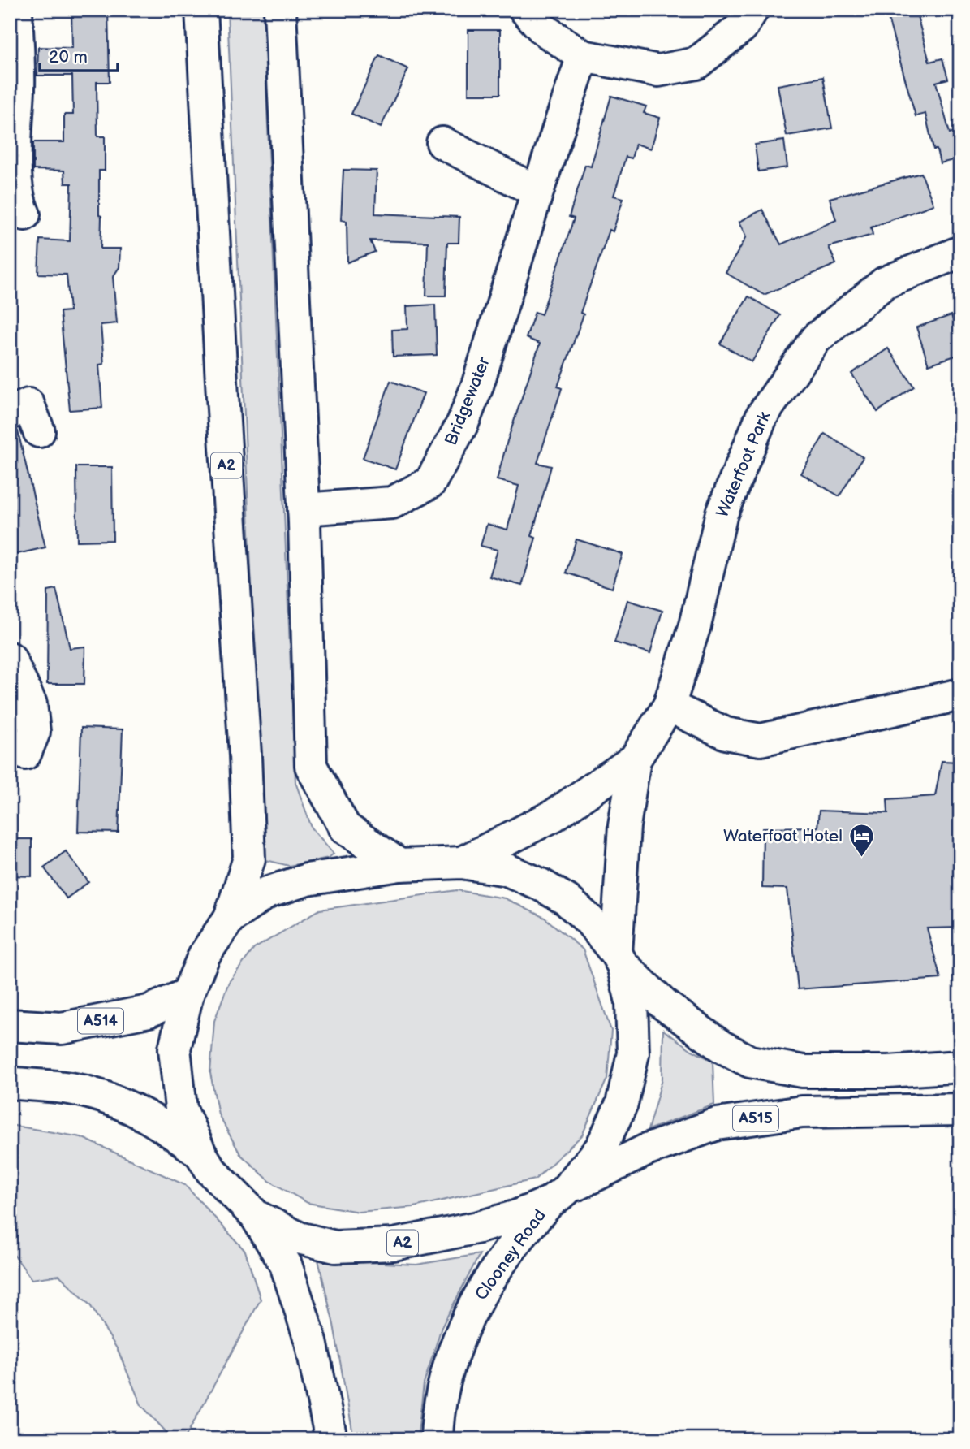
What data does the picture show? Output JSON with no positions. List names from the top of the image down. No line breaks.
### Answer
{"streets":{"main road":["Bridgewater","Waterfoot Park","A2","A514","A515","Clooney Road"]},"crossings":[["Waterfoot Park","A2"],["A2","A514"],["A2","A515"],["A2","Clooney Road"],["A515","Clooney Road"]],"places":{"hotel":["Waterfoot Hotel"]},"scale_bar":"20 m"}
